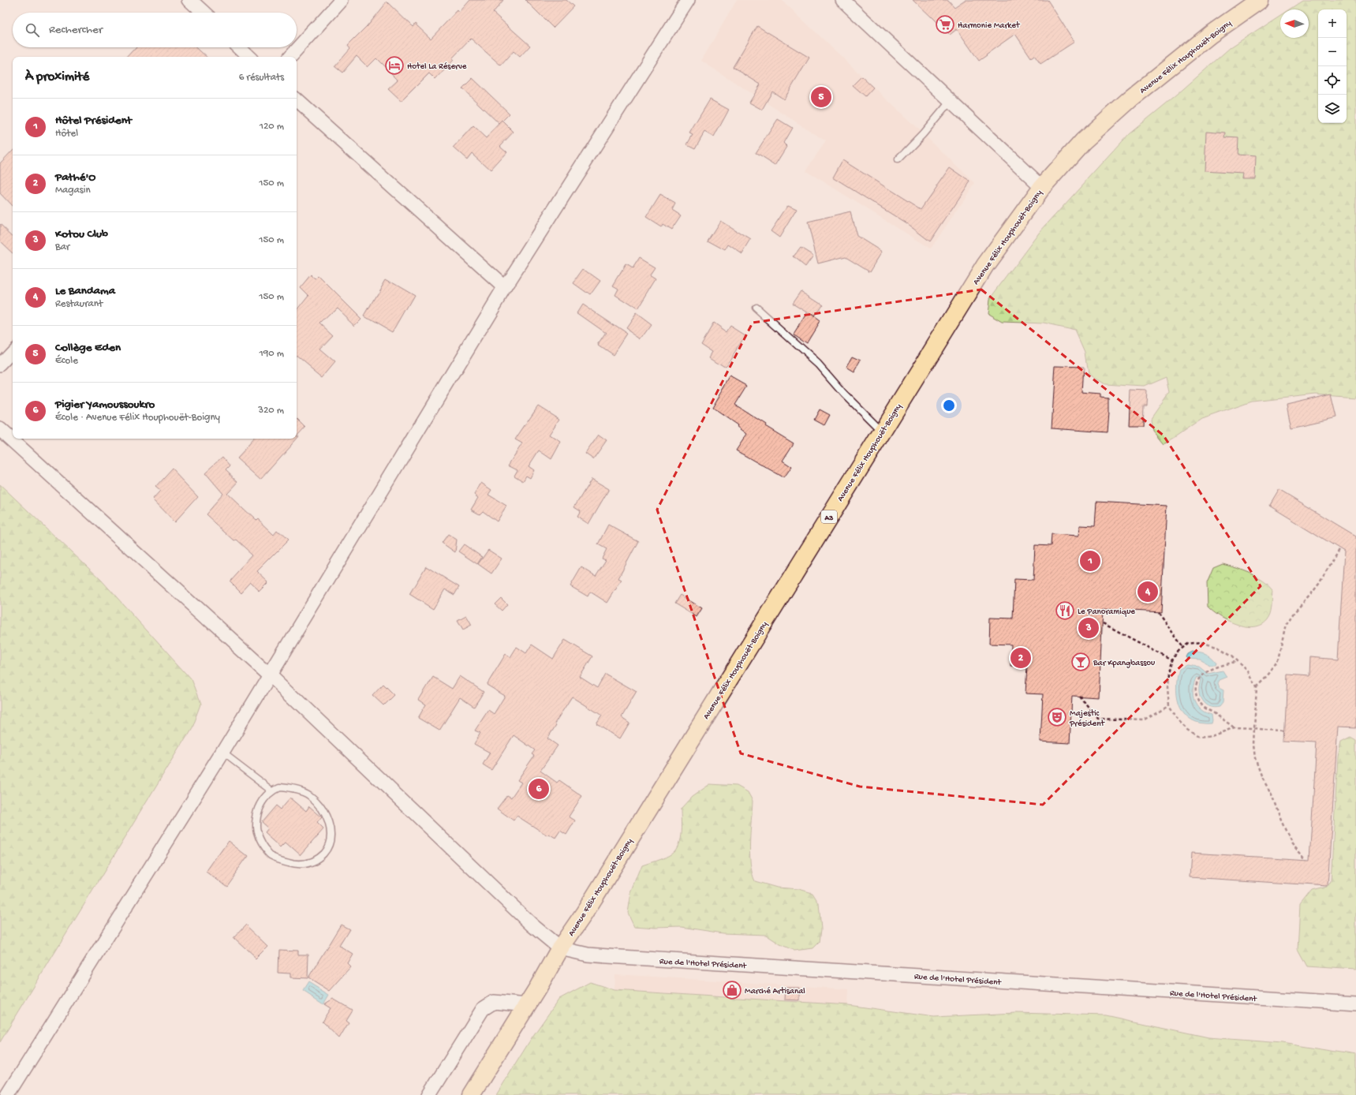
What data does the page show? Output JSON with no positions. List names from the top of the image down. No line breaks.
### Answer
{"streets":{"highway":["Avenue Félix Houphouët-Boigny","A3"],"street":["Rue de l'Hotel Président"]},"crossings":[["Avenue Félix Houphouët-Boigny","Rue de l'Hotel Président"]],"places":{"supermarket":["Harmonie Market"],"hotel":["Hotel La Réserve"],"restaurant":["Le Panoramique"],"bar":["Bar Kpangbassou"],"theatre":["Majestic Président"],"shop":["Marché Artisanal"]},"north":"left","page":{"map_buttons":["+","−"],"search":"Rechercher","heading":["À proximité","6 résultats"],"pins":["5","1","4","3","2","6"],"list":[{"mark":"1","name":"Hôtel Président","note":"Hôtel","value":"120 m"},{"mark":"2","name":"Pathé'O","note":"Magasin","value":"150 m"},{"mark":"3","name":"Kotou Club","note":"Bar","value":"150 m"},{"mark":"4","name":"Le Bandama","note":"Restaurant","value":"150 m"},{"mark":"5","name":"Collège Eden","note":"École","value":"190 m"},{"mark":"6","name":"Pigier Yamoussoukro","note":"École · Avenue Félix Houphouët-Boigny","value":"320 m"}]}}
